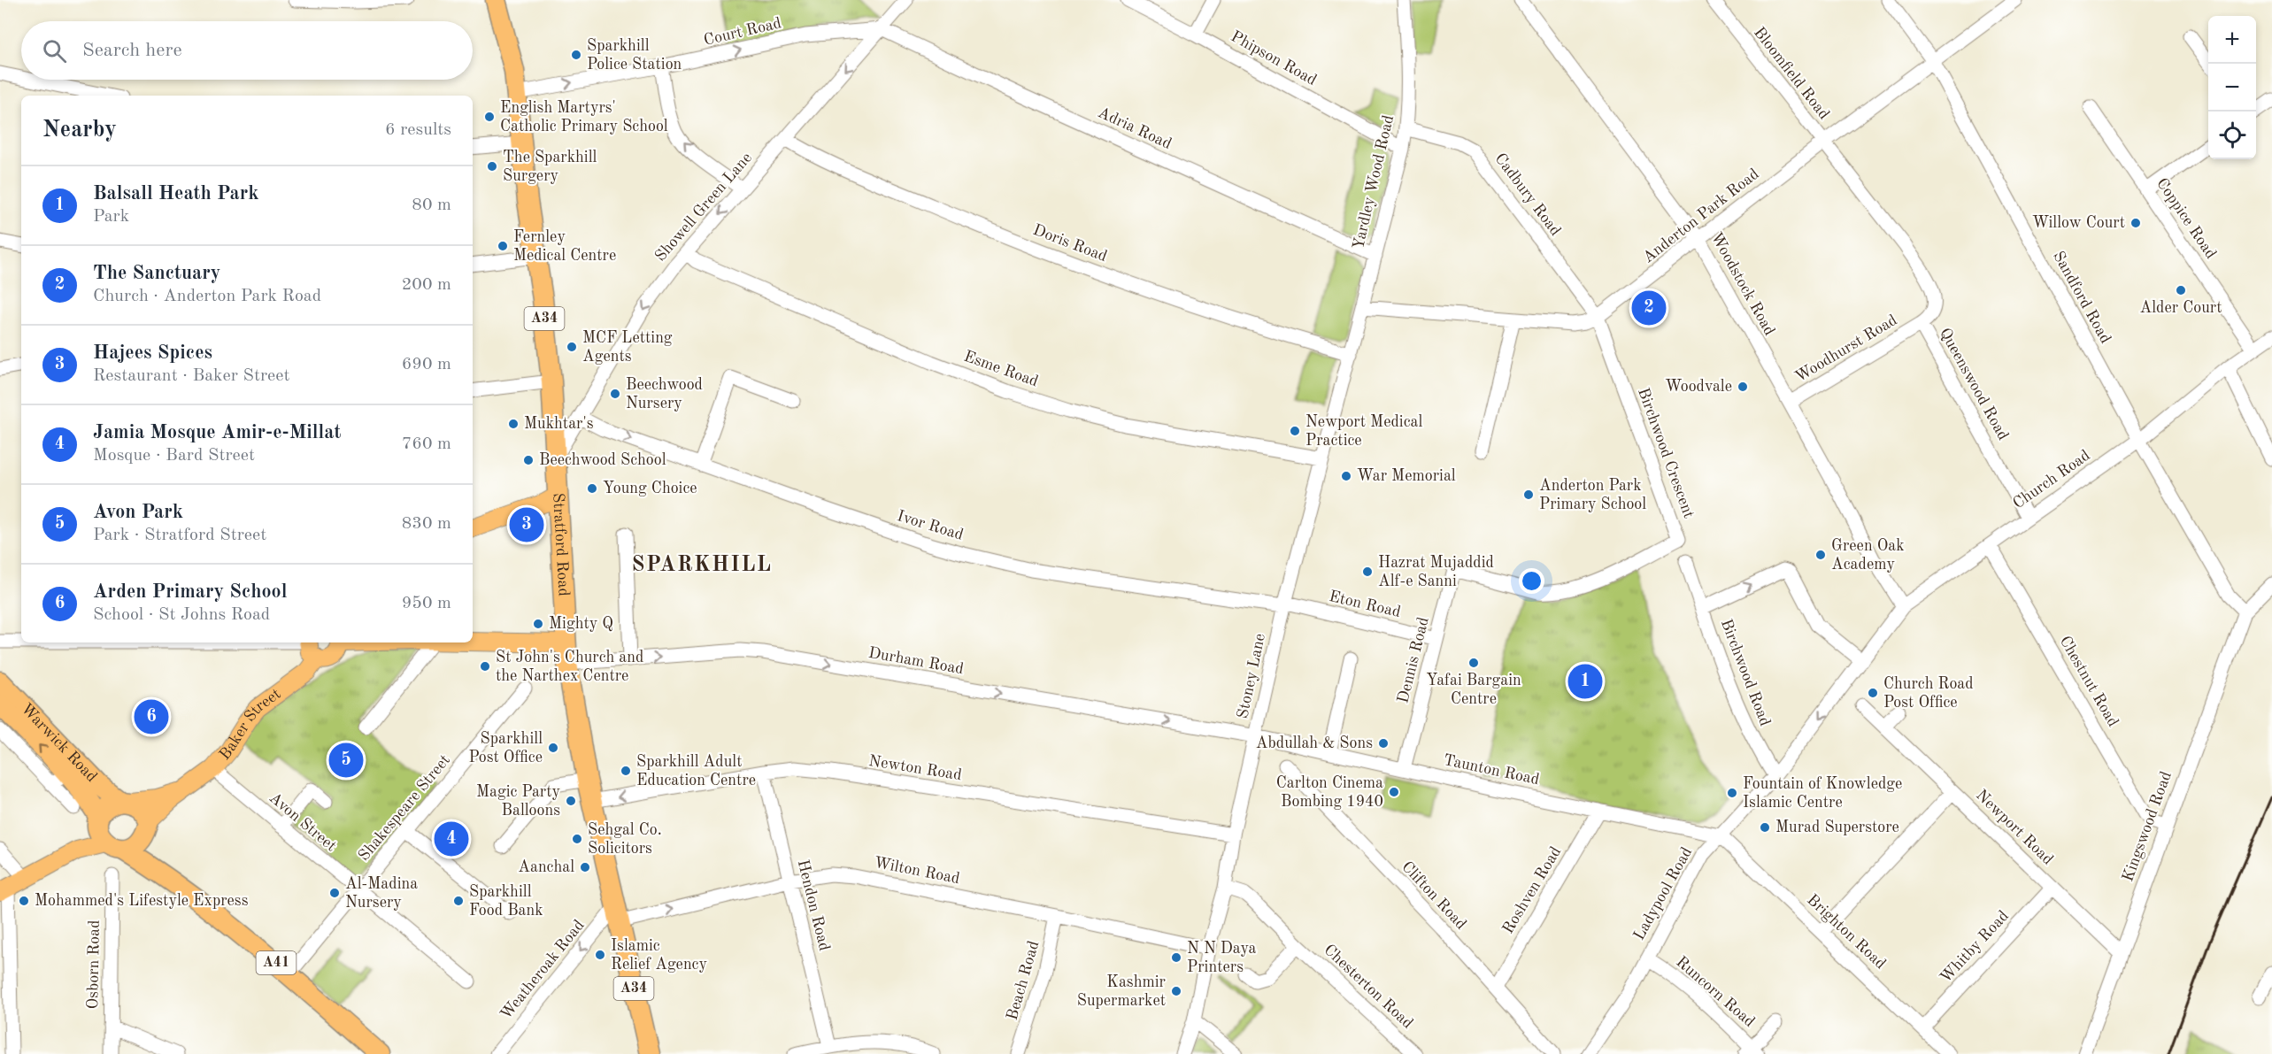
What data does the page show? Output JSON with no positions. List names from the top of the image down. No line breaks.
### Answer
{"streets":{"highway":["A34","Stratford Road","Warwick Road","A41"],"main road":["Baker Street"],"street":["Court Road","Phipson Road","Bloomfield Road","Adria Road","Yardley Wood Road","Cadbury Road","Showell Green Lane","Anderton Park Road","Coppice Road","Doris Road","Woodstock Road","Sandford Road","Woodhurst Road","Esme Road","Queenswood Road","Birchwood Crescent","Church Road","Ivor Road","Eton Road","Dennis Road","Durham Road","Birchwood Road","Stoney Lane","Chestnut Road","Newton Road","Taunton Road","Shakespeare Street","Avon Street","Kingswood Road","Newport Road","Wilton Road","Roshven Road","Ladypool Road","Clifton Road","Hendon Road","Brighton Road","Whitby Road","Osborn Road","Weatheroak Road","Beach Road","Chesterton Road","Runcorn Road"]},"crossings":[["Court Road","Adria Road"],["Court Road","Showell Green Lane"],["Court Road","Stratford Road"],["Phipson Road","Yardley Wood Road"],["Bloomfield Road","Anderton Park Road"],["Bloomfield Road","Queenswood Road"],["Adria Road","Yardley Wood Road"],["Adria Road","Showell Green Lane"],["Yardley Wood Road","Cadbury Road"],["Yardley Wood Road","Anderton Park Road"],["Yardley Wood Road","Stoney Lane"],["Cadbury Road","Anderton Park Road"],["Cadbury Road","Birchwood Crescent"],["Showell Green Lane","Doris Road"],["Showell Green Lane","Esme Road"],["Showell Green Lane","Ivor Road"],["Showell Green Lane","Stratford Road"],["Anderton Park Road","Woodstock Road"],["Anderton Park Road","Sandford Road"],["Anderton Park Road","Queenswood Road"],["Anderton Park Road","Birchwood Crescent"],["Anderton Park Road","Stoney Lane"],["Coppice Road","Church Road"],["Doris Road","Stoney Lane"],["Woodstock Road","Woodhurst Road"],["Woodstock Road","Church Road"],["Sandford Road","Church Road"],["Sandford Road","Kingswood Road"],["Woodhurst Road","Queenswood Road"],["Esme Road","Stoney Lane"],["Queenswood Road","Church Road"],["Birchwood Crescent","Dennis Road"],["Church Road","Chestnut Road"],["Church Road","Ladypool Road"],["Ivor Road","Eton Road"],["Ivor Road","Stoney Lane"],["Stratford Road","Durham Road"],["Stratford Road","Newton Road"],["Stratford Road","Wilton Road"],["Stratford Road","Weatheroak Road"],["Eton Road","Dennis Road"],["Eton Road","Stoney Lane"],["Dennis Road","Taunton Road"],["Durham Road","Stoney Lane"],["Durham Road","Taunton Road"],["Birchwood Road","Ladypool Road"],["Stoney Lane","Newton Road"],["Stoney Lane","Taunton Road"],["Stoney Lane","Wilton Road"],["Stoney Lane","Chesterton Road"],["Chestnut Road","Kingswood Road"],["Baker Street","Warwick Road"],["Baker Street","Avon Street"],["Baker Street","A41"],["Warwick Road","A41"],["Newton Road","Hendon Road"],["Taunton Road","Roshven Road"],["Taunton Road","Ladypool Road"],["Taunton Road","Brighton Road"],["Shakespeare Street","Avon Street"],["Shakespeare Street","A41"],["Kingswood Road","Newport Road"],["Newport Road","Whitby Road"],["Wilton Road","Hendon Road"],["Wilton Road","Weatheroak Road"],["Wilton Road","Beach Road"],["Roshven Road","Clifton Road"],["Ladypool Road","Brighton Road"],["Ladypool Road","Runcorn Road"],["Brighton Road","Whitby Road"]],"one_way":["Court Road","Showell Green Lane","Durham Road","Weatheroak Road"],"districts":["SPARKHILL"],"places":["Sparkhill Police Station","English Martyrs' Catholic Primary School","The Sparkhill Surgery","Willow Court","Fernley Medical Centre","Alder Court","MCF Letting Agents","Woodvale","Beechwood Nursery","Mukhtar's","Newport Medical Practice","Beechwood School","War Memorial","Young Choice","Anderton Park Primary School","Green Oak Academy","Hazrat Mujaddid Alf-e Sanni","Mighty Q","Yafai Bargain Centre","St John's Church and the Narthex Centre","Church Road Post Office","Abdullah & Sons","Sparkhill Post Office","Sparkhill Adult Education Centre","Carlton Cinema Bombing 1940","Fountain of Knowledge Islamic Centre","Magic Party Balloons","Murad Superstore","Sehgal Co. Solicitors","Aanchal","Al-Madina Nursery","Mohammed's Lifestyle Express","Sparkhill Food Bank","Islamic Relief Agency","N N Daya Printers","Kashmir Supermarket"],"page":{"map_buttons":["+","−"],"search":"Search here","heading":["Nearby","6 results"],"list":[{"mark":"1","name":"Balsall Heath Park","note":"Park","value":"80 m"},{"mark":"2","name":"The Sanctuary","note":"Church · Anderton Park Road","value":"200 m"},{"mark":"3","name":"Hajees Spices","note":"Restaurant · Baker Street","value":"690 m"},{"mark":"4","name":"Jamia Mosque Amir-e-Millat","note":"Mosque · Bard Street","value":"760 m"},{"mark":"5","name":"Avon Park","note":"Park · Stratford Street","value":"830 m"},{"mark":"6","name":"Arden Primary School","note":"School · St Johns Road","value":"950 m"}],"pins":["2","3","1","6","5","4"]}}
